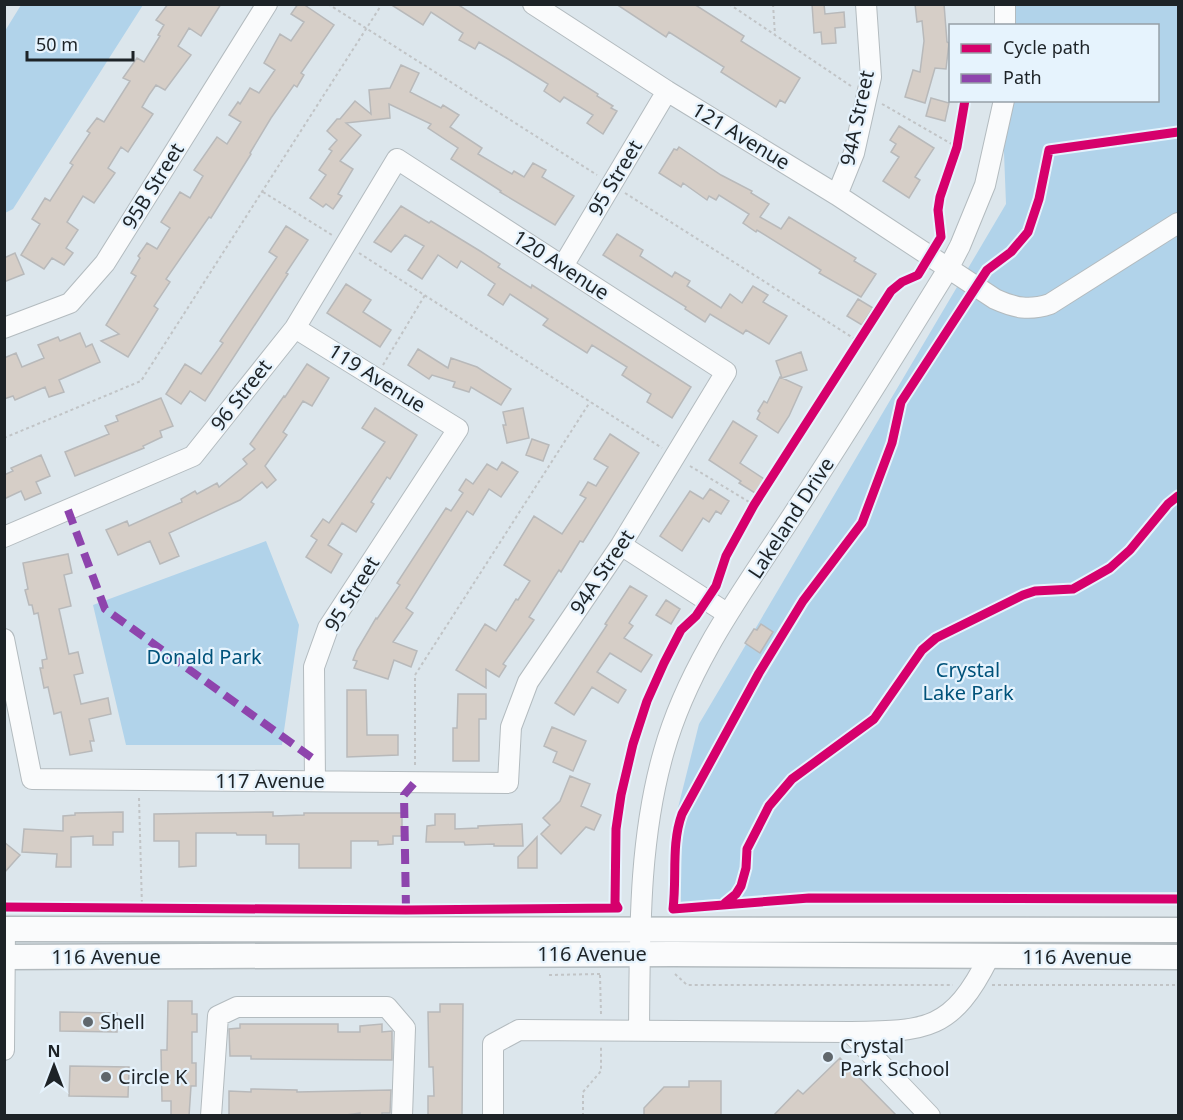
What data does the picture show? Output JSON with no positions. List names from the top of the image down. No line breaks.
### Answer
{"streets":{"main road":["116 Avenue"],"street":["94A Street","121 Avenue","95 Street","95B Street","120 Avenue","119 Avenue","96 Street","Lakeland Drive","117 Avenue"]},"crossings":[["94A Street","121 Avenue"],["94A Street","120 Avenue"],["94A Street","117 Avenue"],["121 Avenue","95 Street"],["121 Avenue","Lakeland Drive"],["95 Street","120 Avenue"],["95 Street","119 Avenue"],["95 Street","117 Avenue"],["120 Avenue","96 Street"],["119 Avenue","96 Street"],["Lakeland Drive","116 Avenue"]],"parks":["Donald Park","Crystal Lake Park"],"places":["Shell","Crystal Park School","Circle K"],"legend":["Cycle path","Path"],"scale_bar":"50 m","north":"top"}
